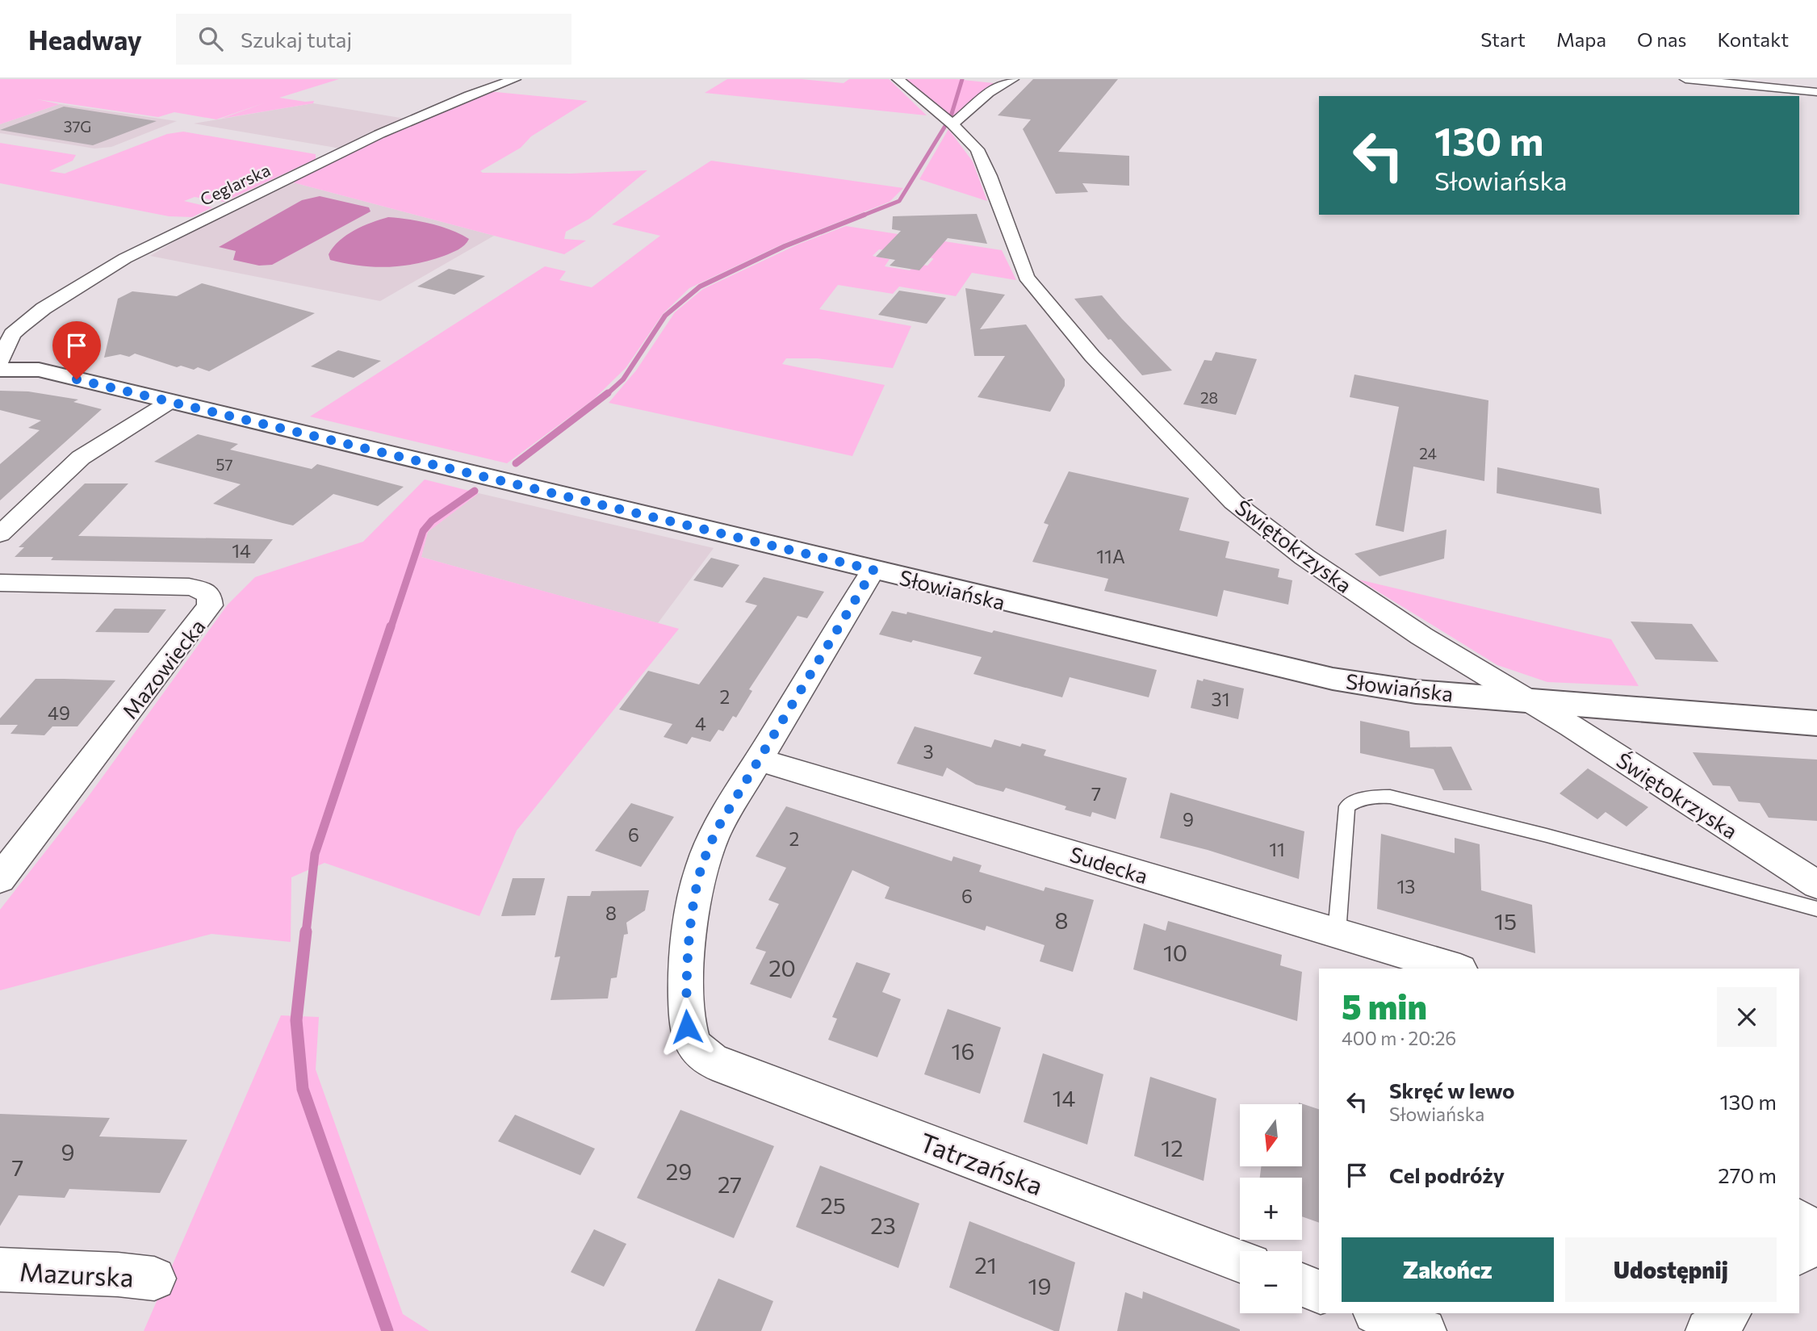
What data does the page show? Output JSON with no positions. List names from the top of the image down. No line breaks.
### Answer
{"streets":{"street":["Ceglarska","Świętokrzyska","Słowiańska","Mazowiecka","Sudecka","Tatrzańska","Mazurska"]},"crossings":[["Świętokrzyska","Słowiańska"],["Sudecka","Tatrzańska"]],"house_numbers":["37G","28","24","57","14","11A","2","31","49","4","3","7","9","6","2","11","13","6","8","8","15","10","20","16","14","12","9","7","29","27","25","23","21","19"],"north":"bottom","page":{"header":"Headway","search":"Szukaj tutaj","nav":["Start","Mapa","O nas","Kontakt"],"turn":["130 m","Słowiańska"],"heading":["5 min","400 m · 20:26"],"list":[{"name":"Skręć w lewo","note":"Słowiańska","value":"130 m"},{"name":"Cel podróży","value":"270 m"}],"map_buttons":["+","−"],"buttons":["Zakończ","Udostępnij"]}}
